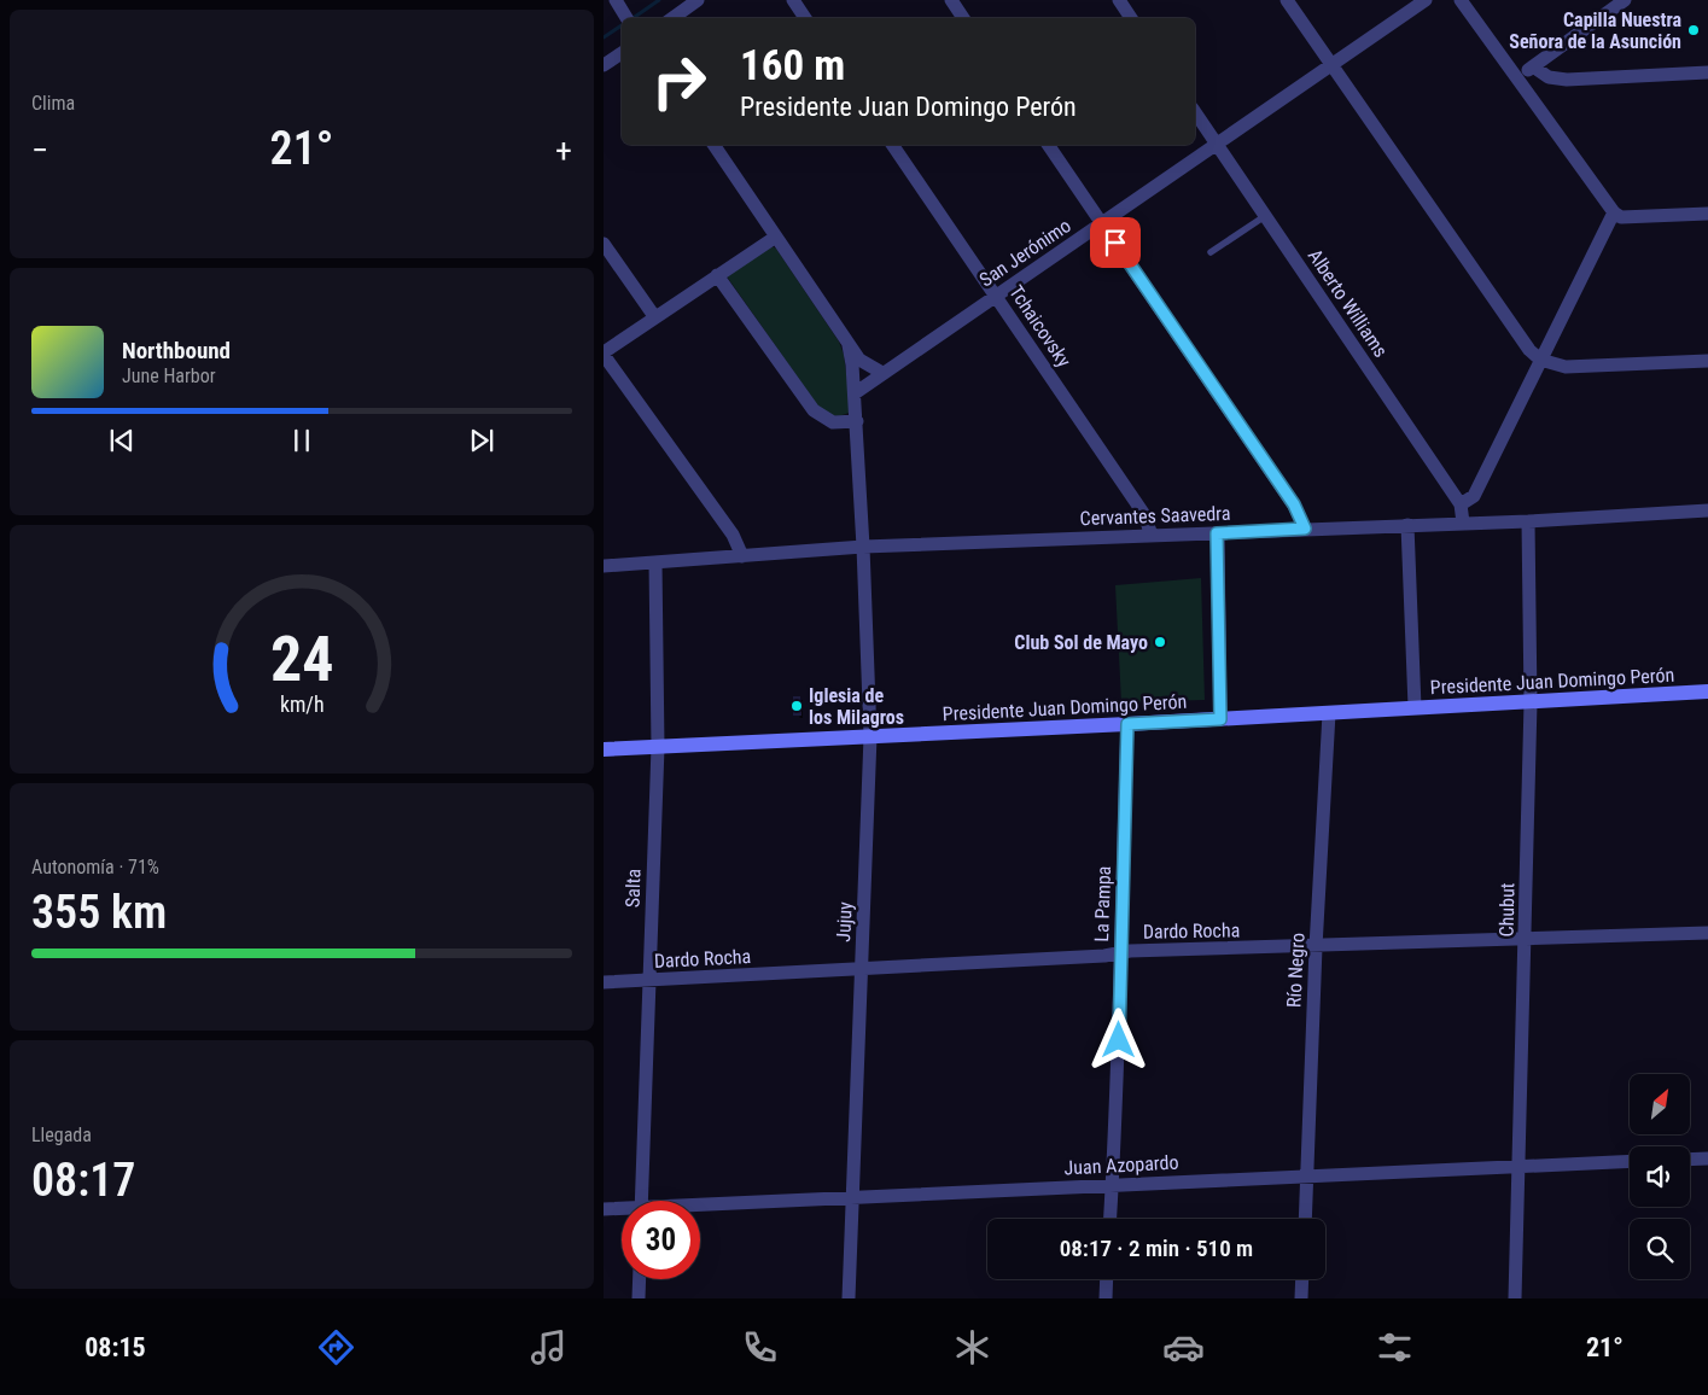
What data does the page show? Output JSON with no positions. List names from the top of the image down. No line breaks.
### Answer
{"streets":{"street":["San Jerónimo","Alberto Williams","Tchaicovsky","Cervantes Saavedra","Presidente Juan Domingo Perón","Salta","La Pampa","Chubut","Jujuy","Dardo Rocha","Río Negro","Juan Azopardo"]},"crossings":[["San Jerónimo","Alberto Williams"],["San Jerónimo","Tchaicovsky"],["San Jerónimo","Jujuy"],["Alberto Williams","Cervantes Saavedra"],["Tchaicovsky","Cervantes Saavedra"],["Cervantes Saavedra","Salta"],["Cervantes Saavedra","Chubut"],["Cervantes Saavedra","Jujuy"],["Presidente Juan Domingo Perón","Salta"],["Presidente Juan Domingo Perón","La Pampa"],["Presidente Juan Domingo Perón","Chubut"],["Presidente Juan Domingo Perón","Jujuy"],["Presidente Juan Domingo Perón","Río Negro"],["Salta","Dardo Rocha"],["La Pampa","Dardo Rocha"],["La Pampa","Juan Azopardo"],["Chubut","Dardo Rocha"],["Chubut","Juan Azopardo"],["Jujuy","Dardo Rocha"],["Jujuy","Juan Azopardo"],["Dardo Rocha","Río Negro"],["Río Negro","Juan Azopardo"]],"places":["Capilla Nuestra Señora de la Asunción","Club Sol de Mayo","Iglesia de los Milagros"],"north":"top right","page":{"tile":["Clima",["Autonomía · 71%","355 km"],["Llegada","08:17"]],"turn":["160 m","Presidente Juan Domingo Perón"],"heat":["−","21°","+"],"song":["Northbound","June Harbor"],"limit":"30","trip":"08:17 · 2 min · 510 m","tabs":["08:15","21°"],"gauge":["24","km/h"]}}
